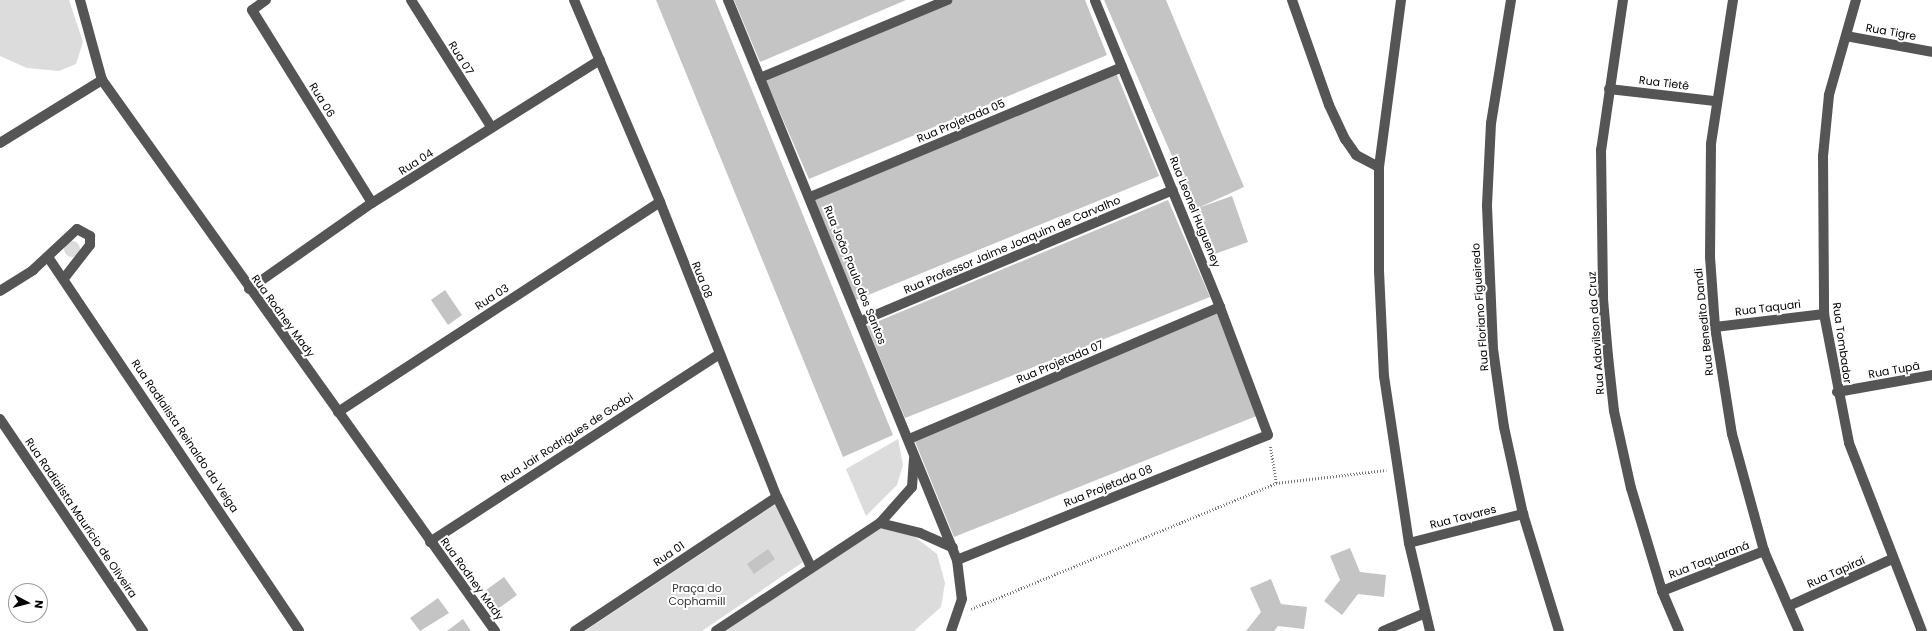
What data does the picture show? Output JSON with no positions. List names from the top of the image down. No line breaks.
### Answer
{"streets":{"street":["Rua Tigre","Rua 07","Rua Tietê","Rua 06","Rua Projetada 05","Rua 04","Rua Leonel Hugueney","Rua Professor Jaime Joaquim de Carvalho","Rua João Paulo dos Santos","Rua 08","Rua 03","Rua Floriano Figueiredo","Rua Taquari","Rua Rodney Mady","Rua Benedito Dandi","Rua Adavilson da Cruz","Rua Tombador","Rua Projetada 07","Rua Tupã","Rua Radialista Reinaldo da Veiga","Rua Jair Rodrigues de Godoi","Rua Projetada 08","Rua Tavares","Rua Radialista Maurício de Oliveira","Rua 01","Rua Taquaraná","Rua Tapiraí"]},"crossings":[["Rua Tigre","Rua Tombador"],["Rua 07","Rua 04"],["Rua Tietê","Rua Benedito Dandi"],["Rua Tietê","Rua Adavilson da Cruz"],["Rua 06","Rua 04"],["Rua Projetada 05","Rua Leonel Hugueney"],["Rua Projetada 05","Rua João Paulo dos Santos"],["Rua 04","Rua 08"],["Rua 04","Rua Rodney Mady"],["Rua Leonel Hugueney","Rua Professor Jaime Joaquim de Carvalho"],["Rua Leonel Hugueney","Rua Projetada 07"],["Rua Leonel Hugueney","Rua Projetada 08"],["Rua Professor Jaime Joaquim de Carvalho","Rua João Paulo dos Santos"],["Rua João Paulo dos Santos","Rua Projetada 07"],["Rua João Paulo dos Santos","Rua Projetada 08"],["Rua 08","Rua 03"],["Rua 08","Rua Jair Rodrigues de Godoi"],["Rua 08","Rua 01"],["Rua 03","Rua Rodney Mady"],["Rua Floriano Figueiredo","Rua Tavares"],["Rua Taquari","Rua Benedito Dandi"],["Rua Taquari","Rua Tombador"],["Rua Rodney Mady","Rua Jair Rodrigues de Godoi"],["Rua Benedito Dandi","Rua Taquaraná"],["Rua Benedito Dandi","Rua Tapiraí"],["Rua Adavilson da Cruz","Rua Taquaraná"],["Rua Tombador","Rua Tupã"],["Rua Tombador","Rua Tapiraí"]],"parks":["Praça do Cophamill"],"north":"right"}
